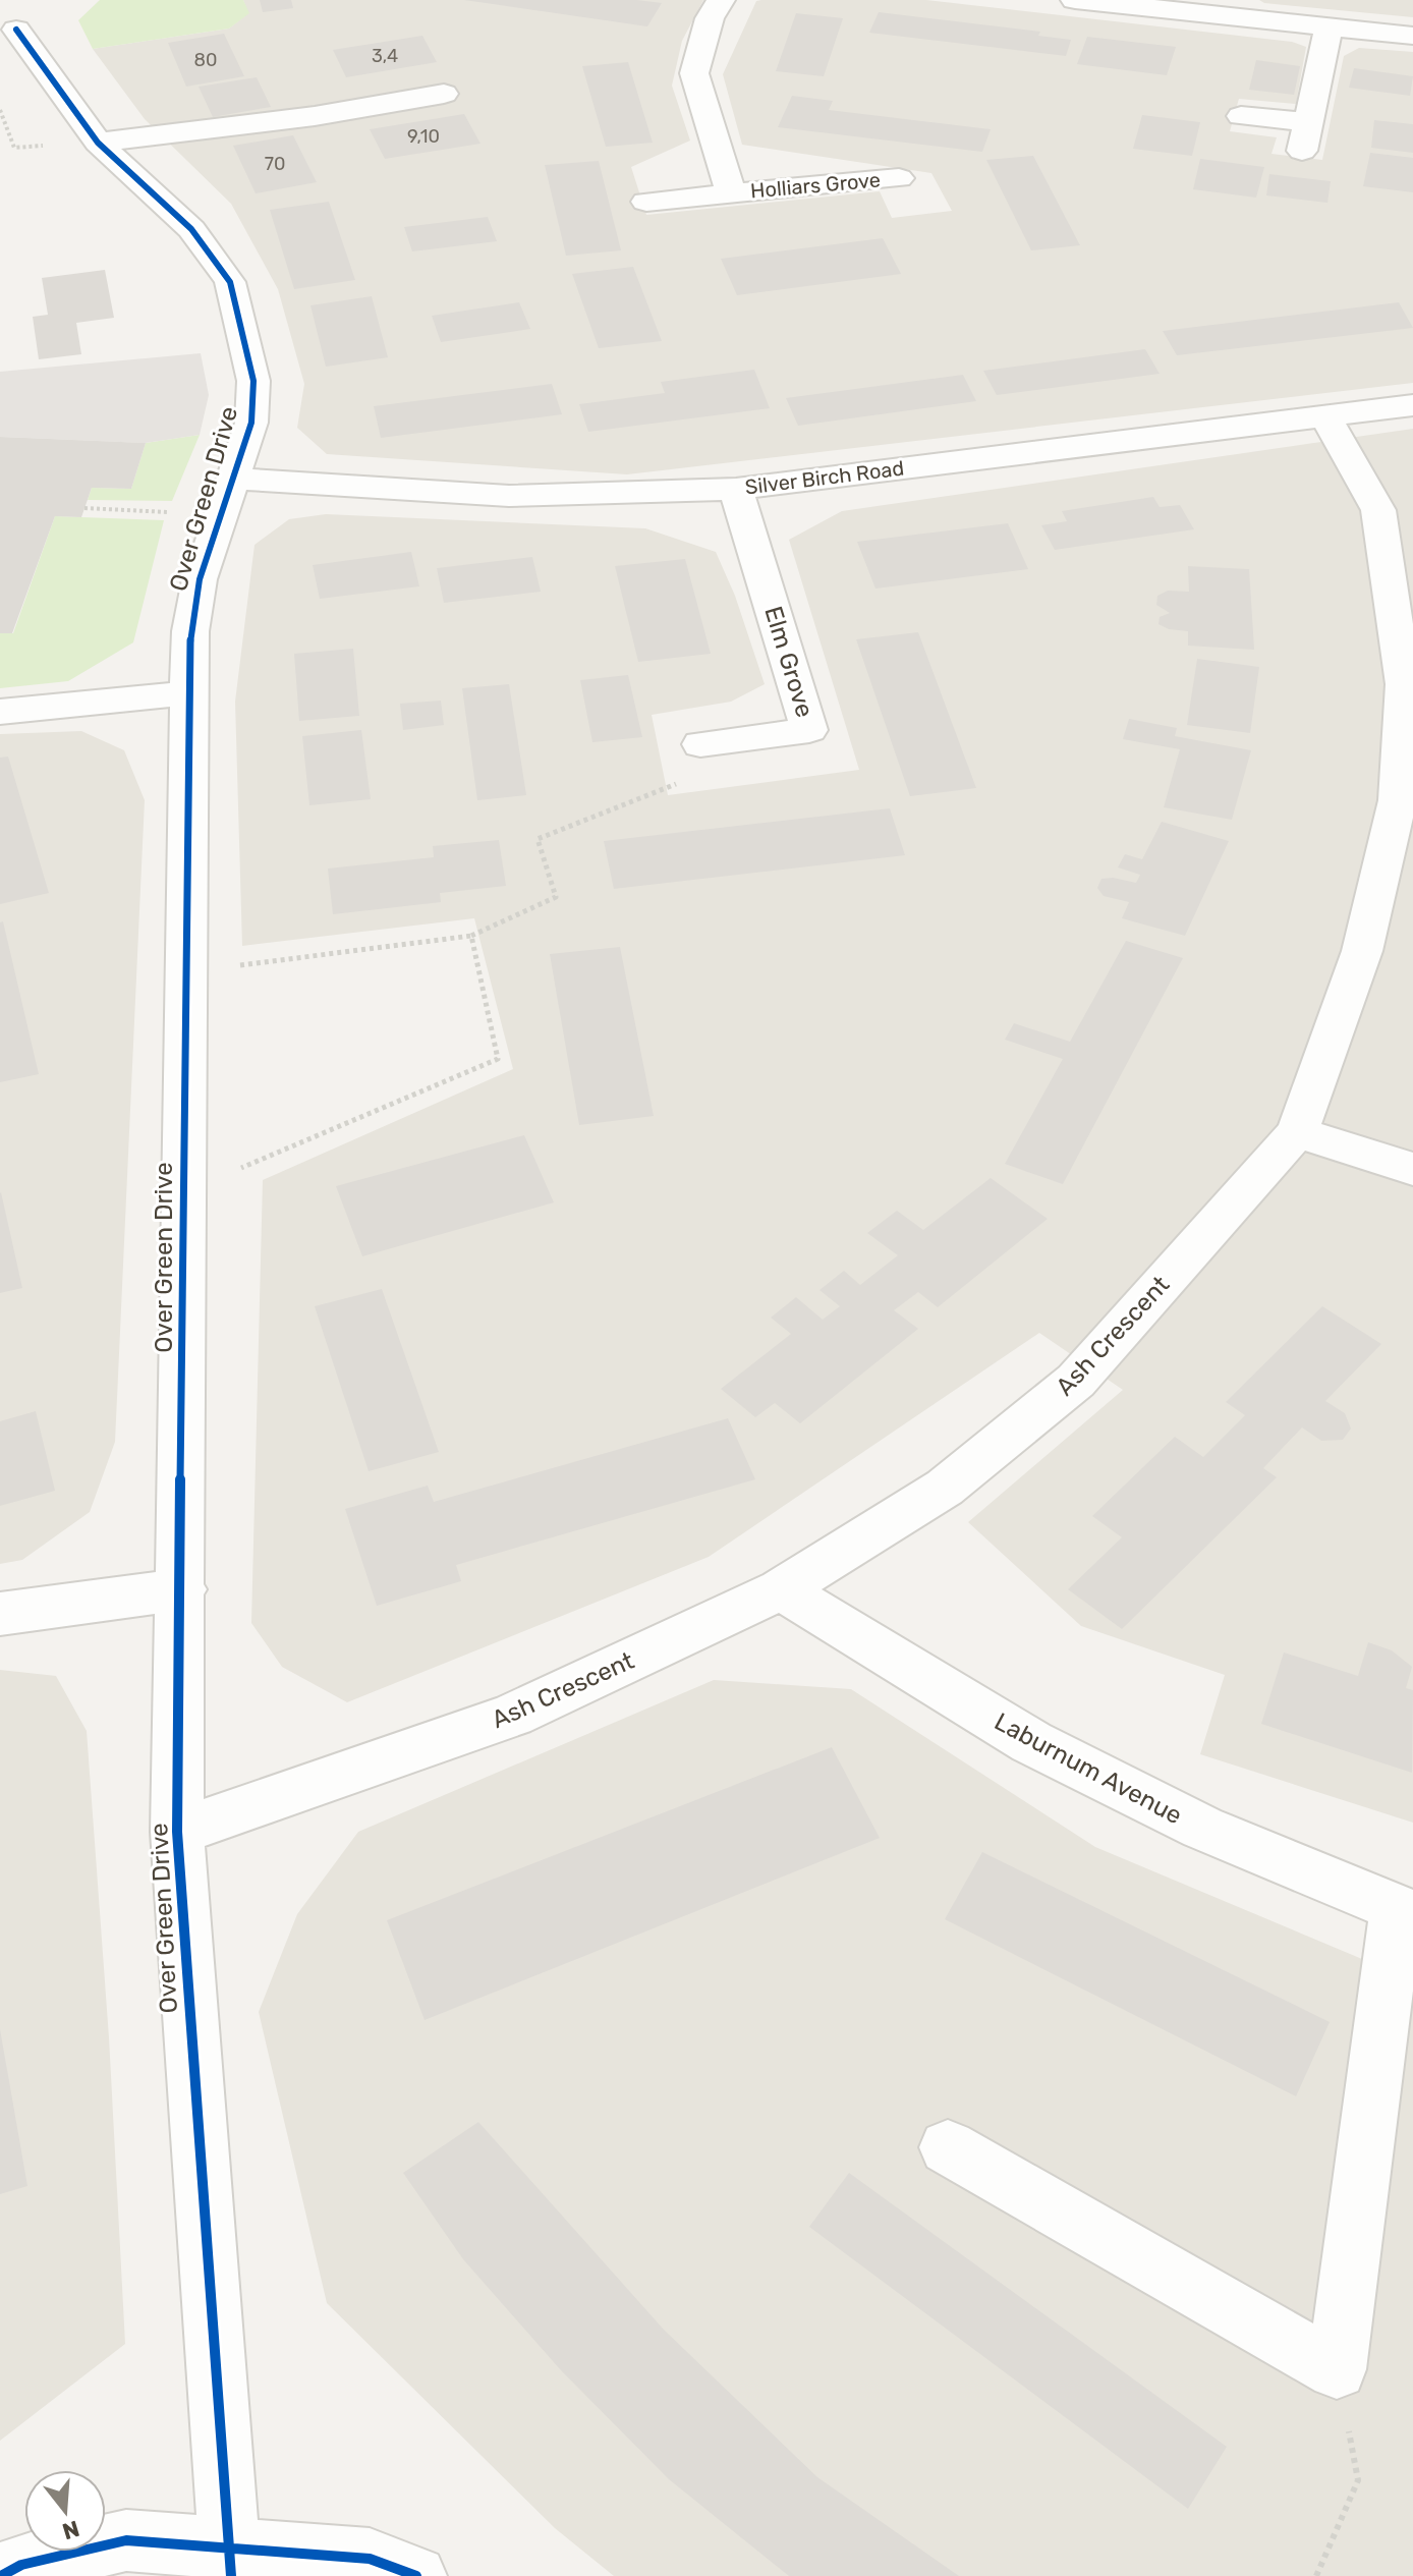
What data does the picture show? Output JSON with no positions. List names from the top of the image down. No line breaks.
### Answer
{"streets":{"street":["Holliars Grove","Silver Birch Road","Over Green Drive","Elm Grove","Ash Crescent","Laburnum Avenue"]},"crossings":[["Silver Birch Road","Over Green Drive"],["Silver Birch Road","Elm Grove"],["Silver Birch Road","Ash Crescent"],["Over Green Drive","Ash Crescent"],["Ash Crescent","Laburnum Avenue"]],"house_numbers":["3,4","80","9,10","70"],"north":"bottom"}
